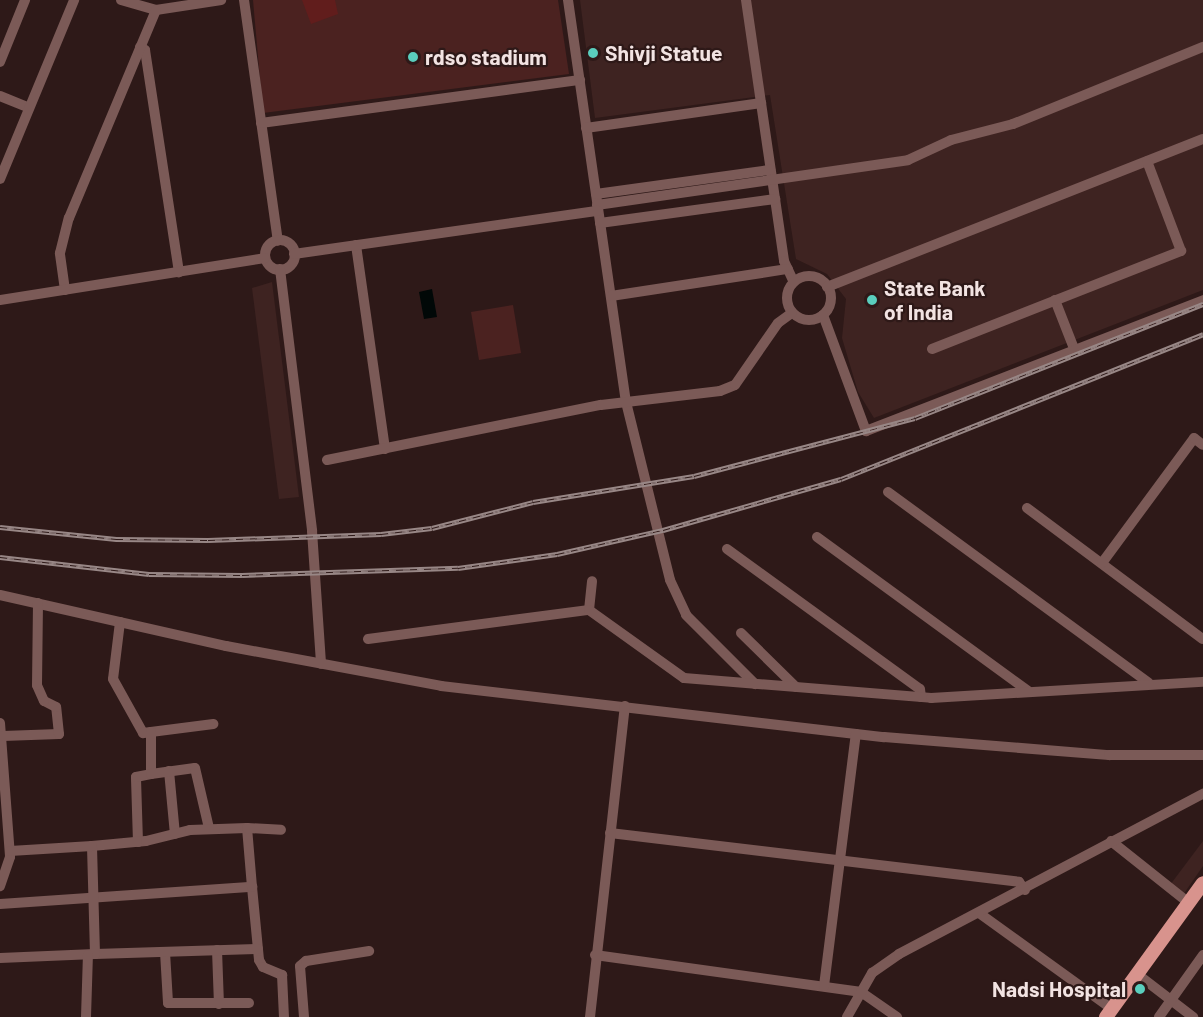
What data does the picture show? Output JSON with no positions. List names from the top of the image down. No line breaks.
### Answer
{"places":["Shivji Statue","rdso stadium","State Bank of India","Nadsi Hospital"]}
